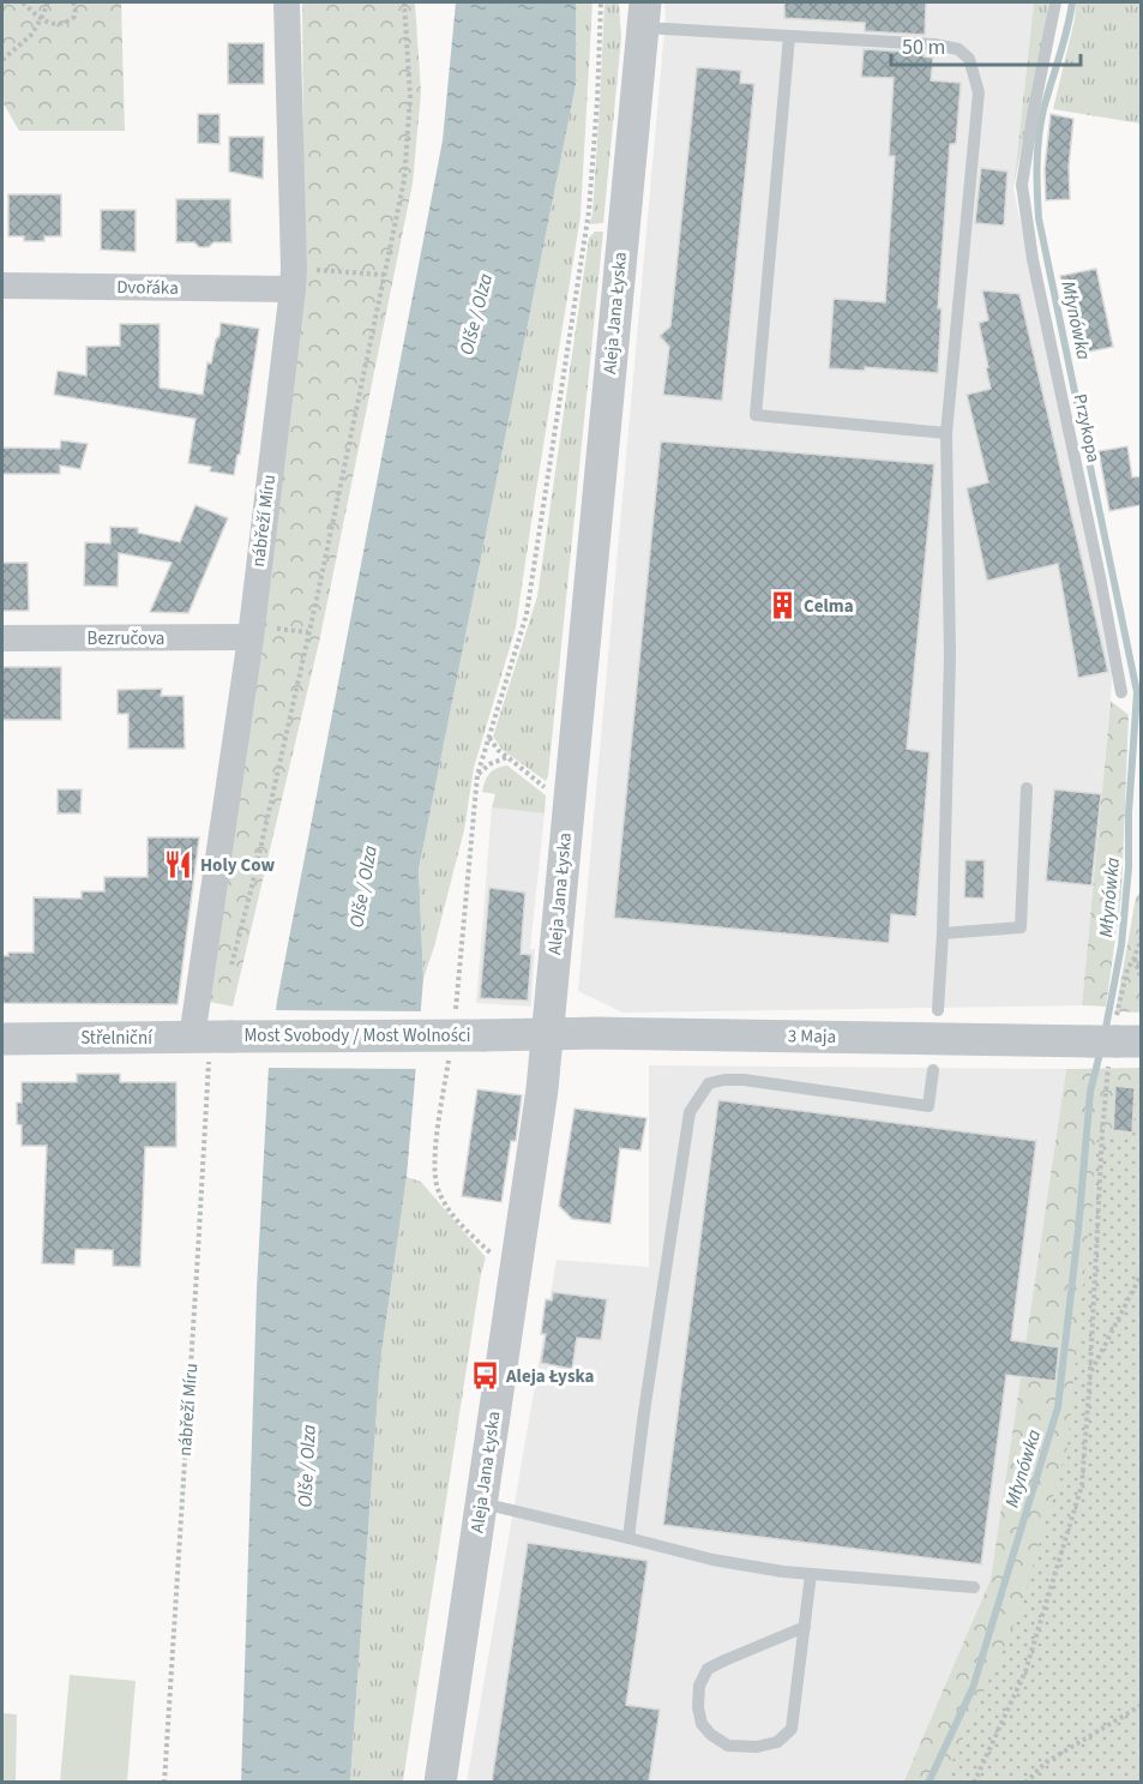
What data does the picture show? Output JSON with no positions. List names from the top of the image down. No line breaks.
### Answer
{"streets":{"street":["Dvořáka","Aleja Jana Łyska","nábřeží Míru","Bezručova","Most Svobody / Most Wolności","3 Maja","Střelniční"],"lane":["Przykopa"]},"crossings":[["Dvořáka","nábřeží Míru"],["Aleja Jana Łyska","3 Maja"],["nábřeží Míru","Bezručova"],["nábřeží Míru","Most Svobody / Most Wolności"],["nábřeží Míru","Střelniční"],["Most Svobody / Most Wolności","3 Maja"],["Most Svobody / Most Wolności","Střelniční"]],"water":["Olše / Olza","Młynówka"],"places":{"building":["Celma"],"restaurant":["Holy Cow"],"bus stop":["Aleja Łyska"]},"scale_bar":"50 m"}
